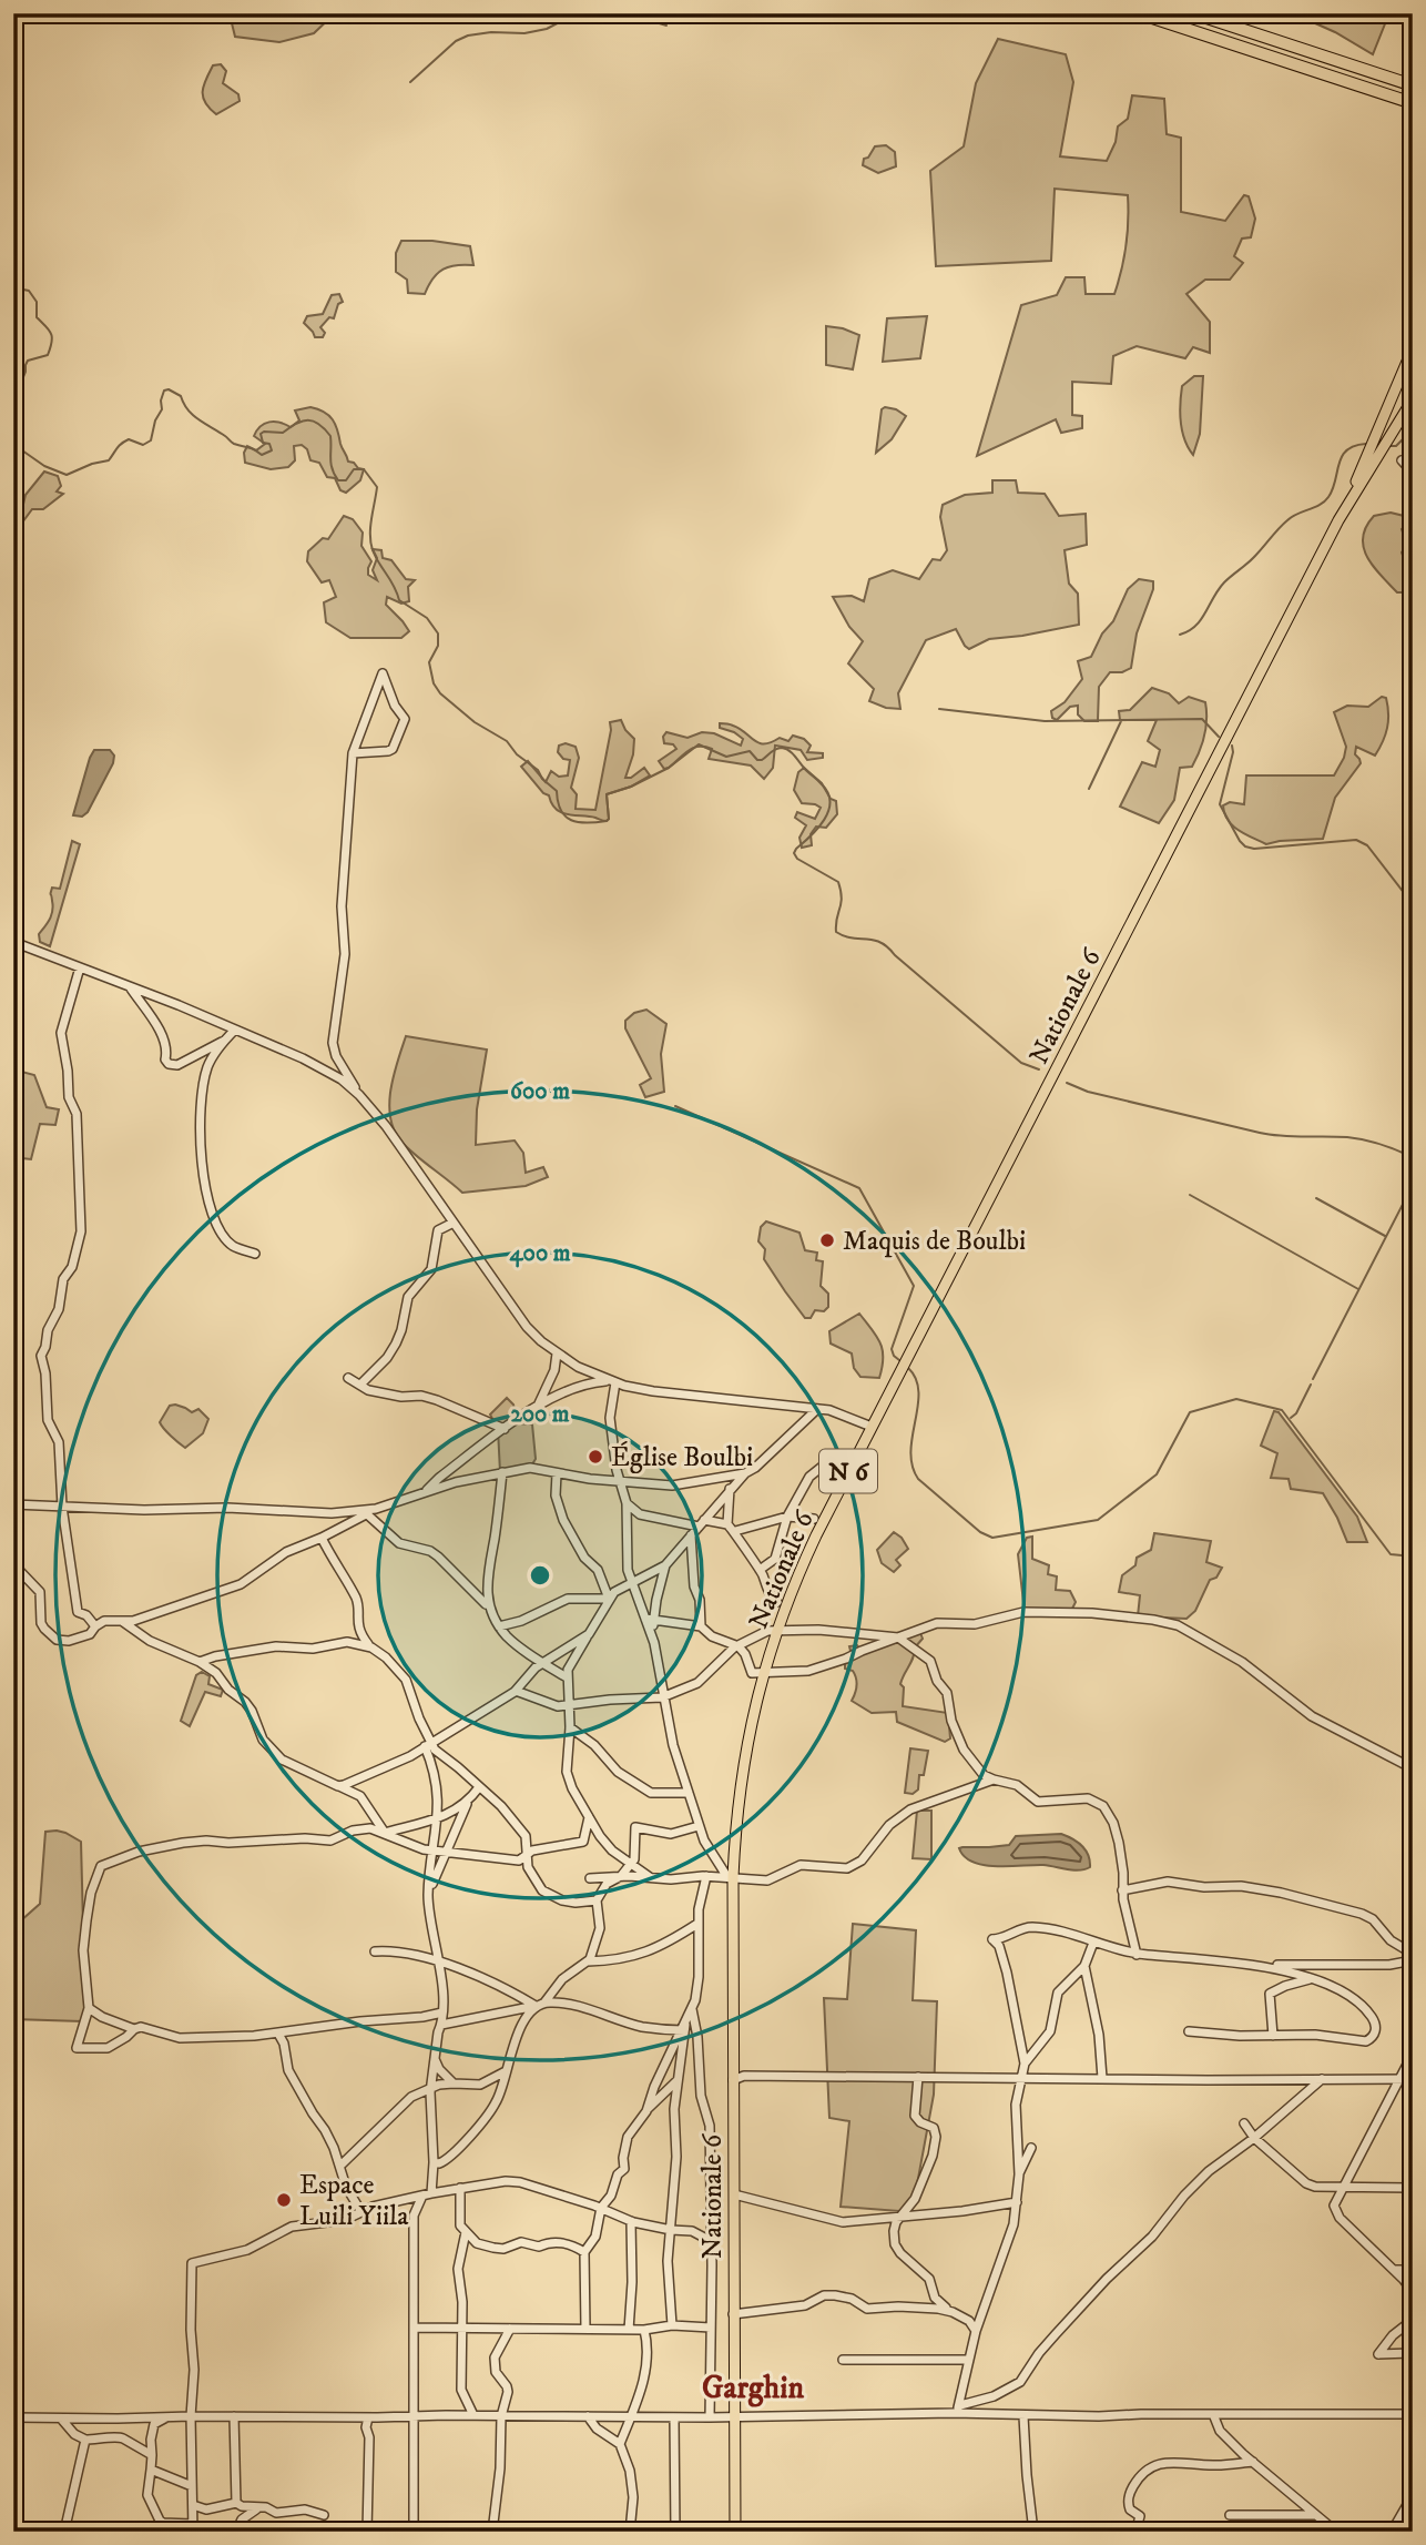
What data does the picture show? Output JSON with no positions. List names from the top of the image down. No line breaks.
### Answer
{"streets":{"main road":["Nationale 6","N 6"]},"districts":["Garghin"],"places":["Maquis de Boulbi","Église Boulbi","Espace Luili Yiila"],"rings":["600 m","400 m","200 m"]}
